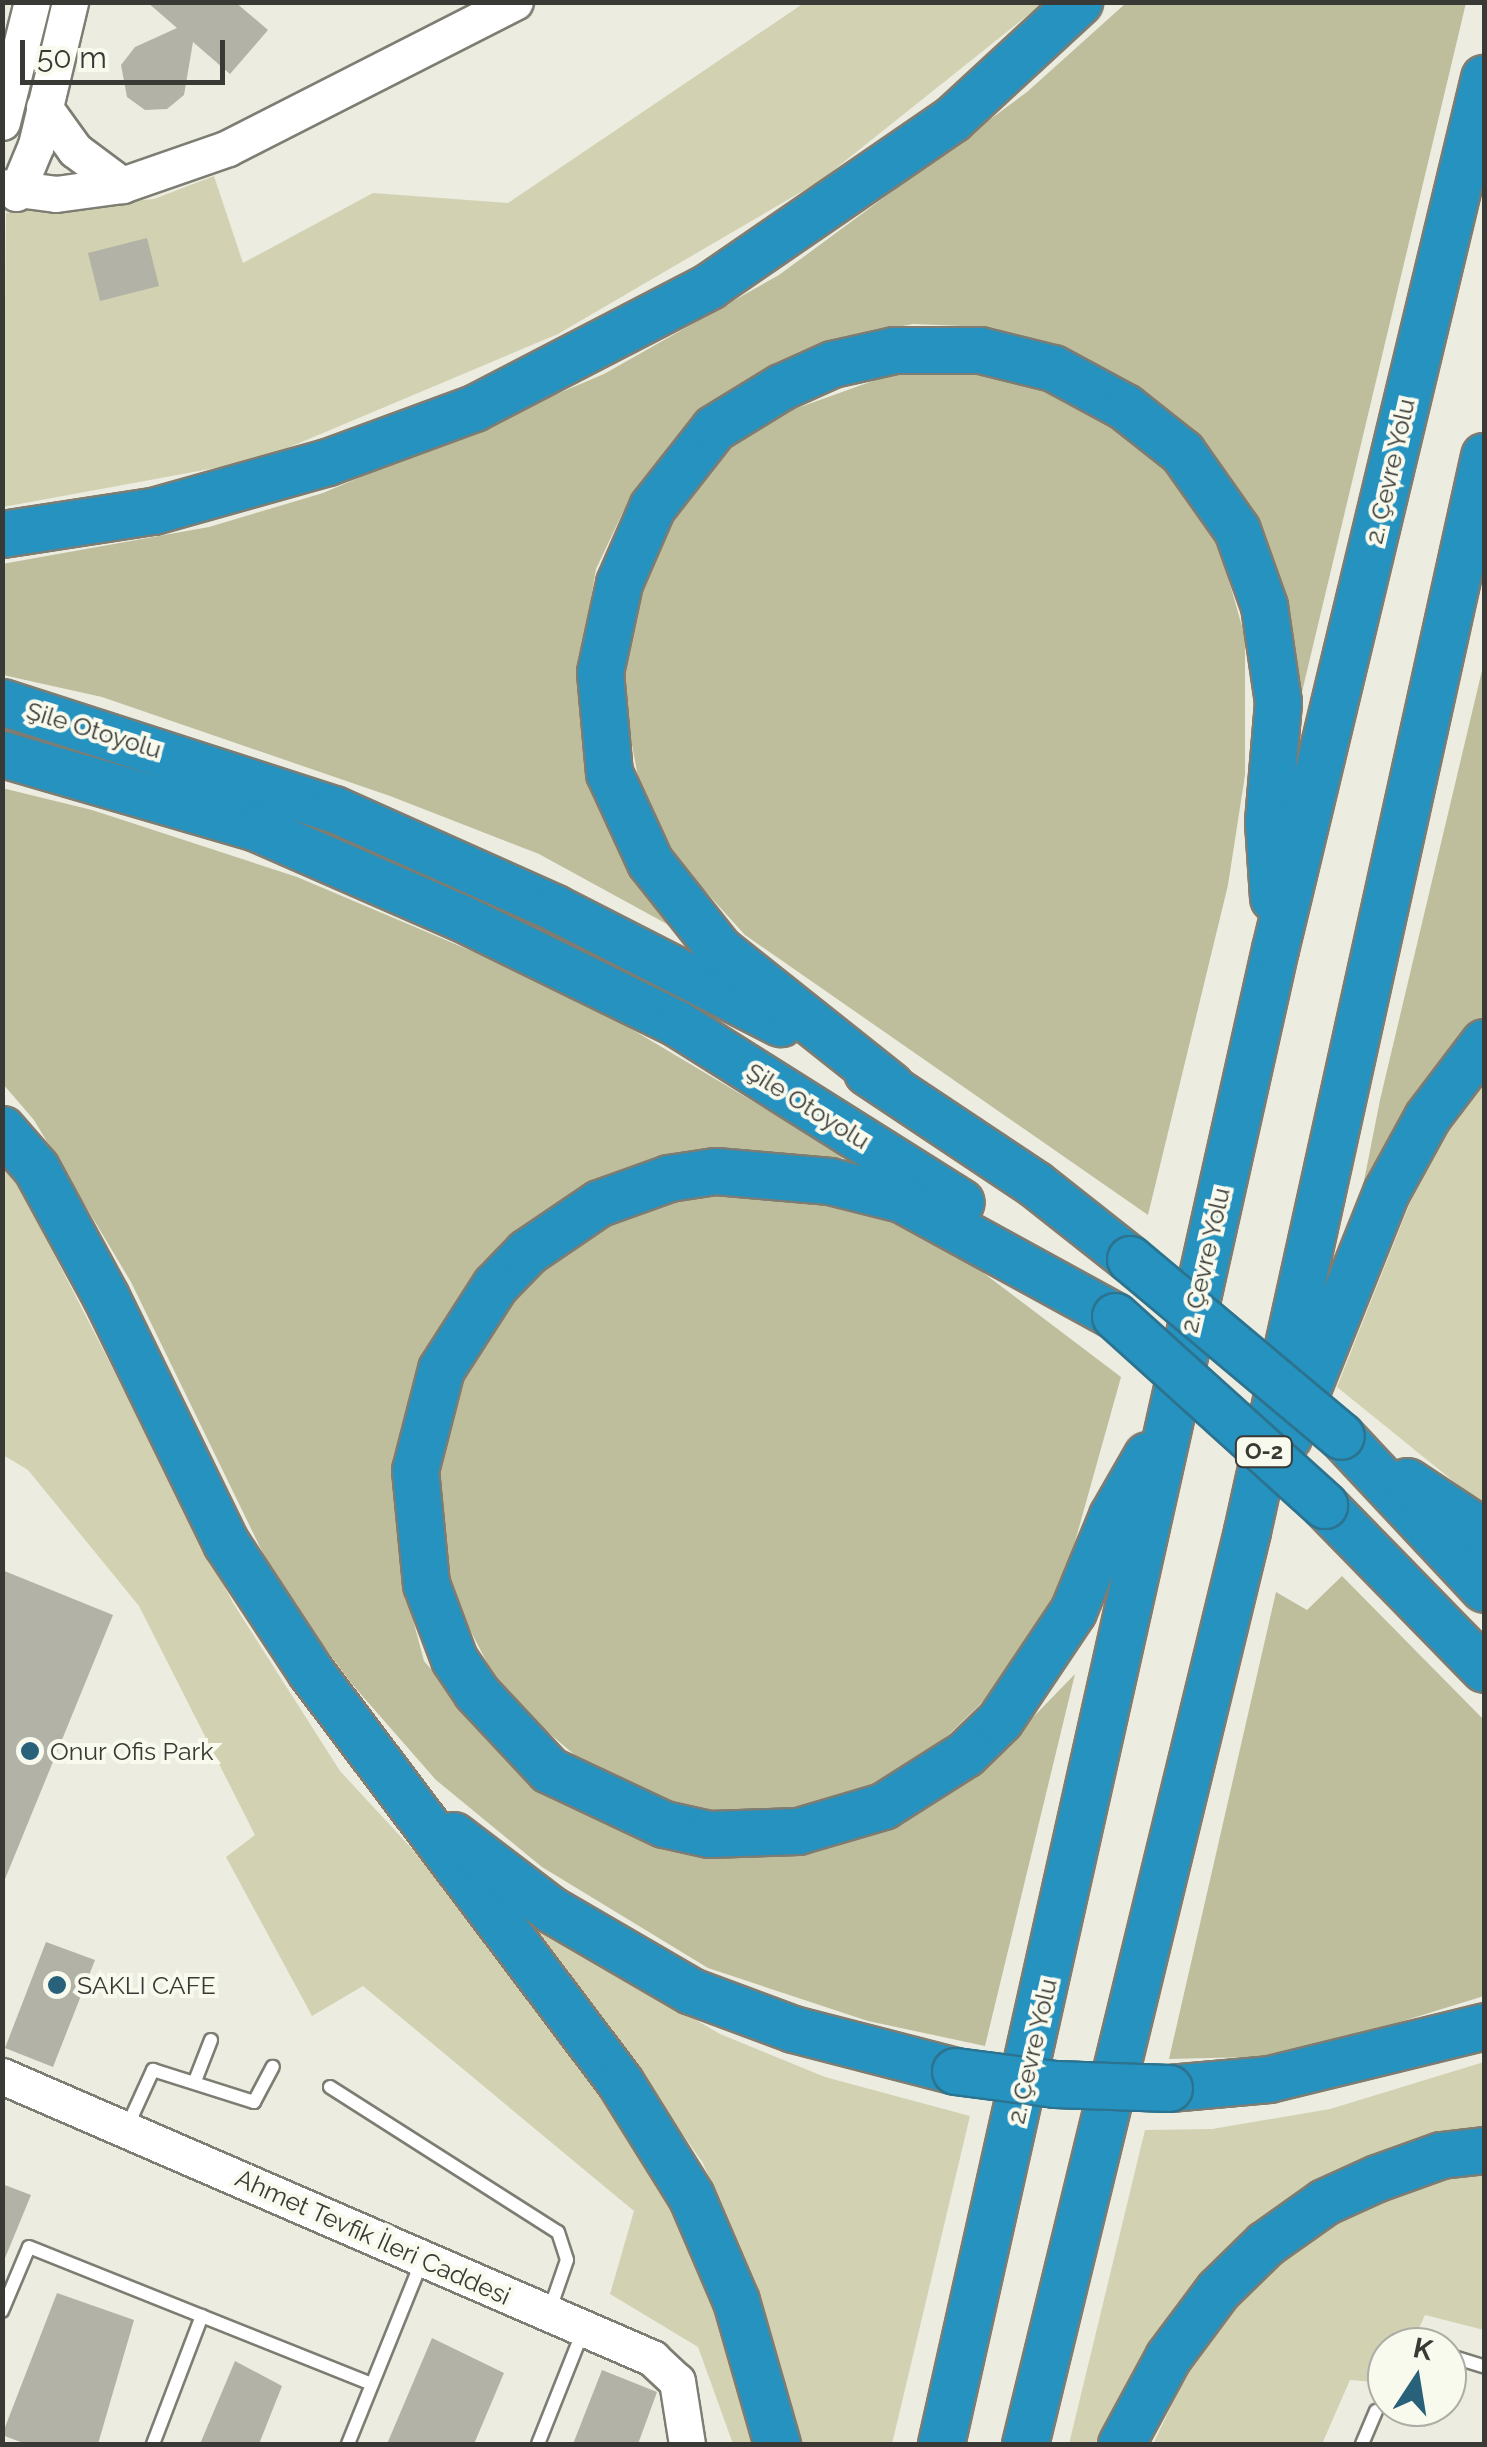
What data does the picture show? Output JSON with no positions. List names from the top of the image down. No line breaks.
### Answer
{"streets":{"highway":["2. Çevre Yolu","Şile Otoyolu","O-2"],"street":["Ahmet Tevfik İleri Caddesi"]},"places":["Onur Ofis Park","SAKLI CAFE"],"scale_bar":"50 m","north":"top"}
